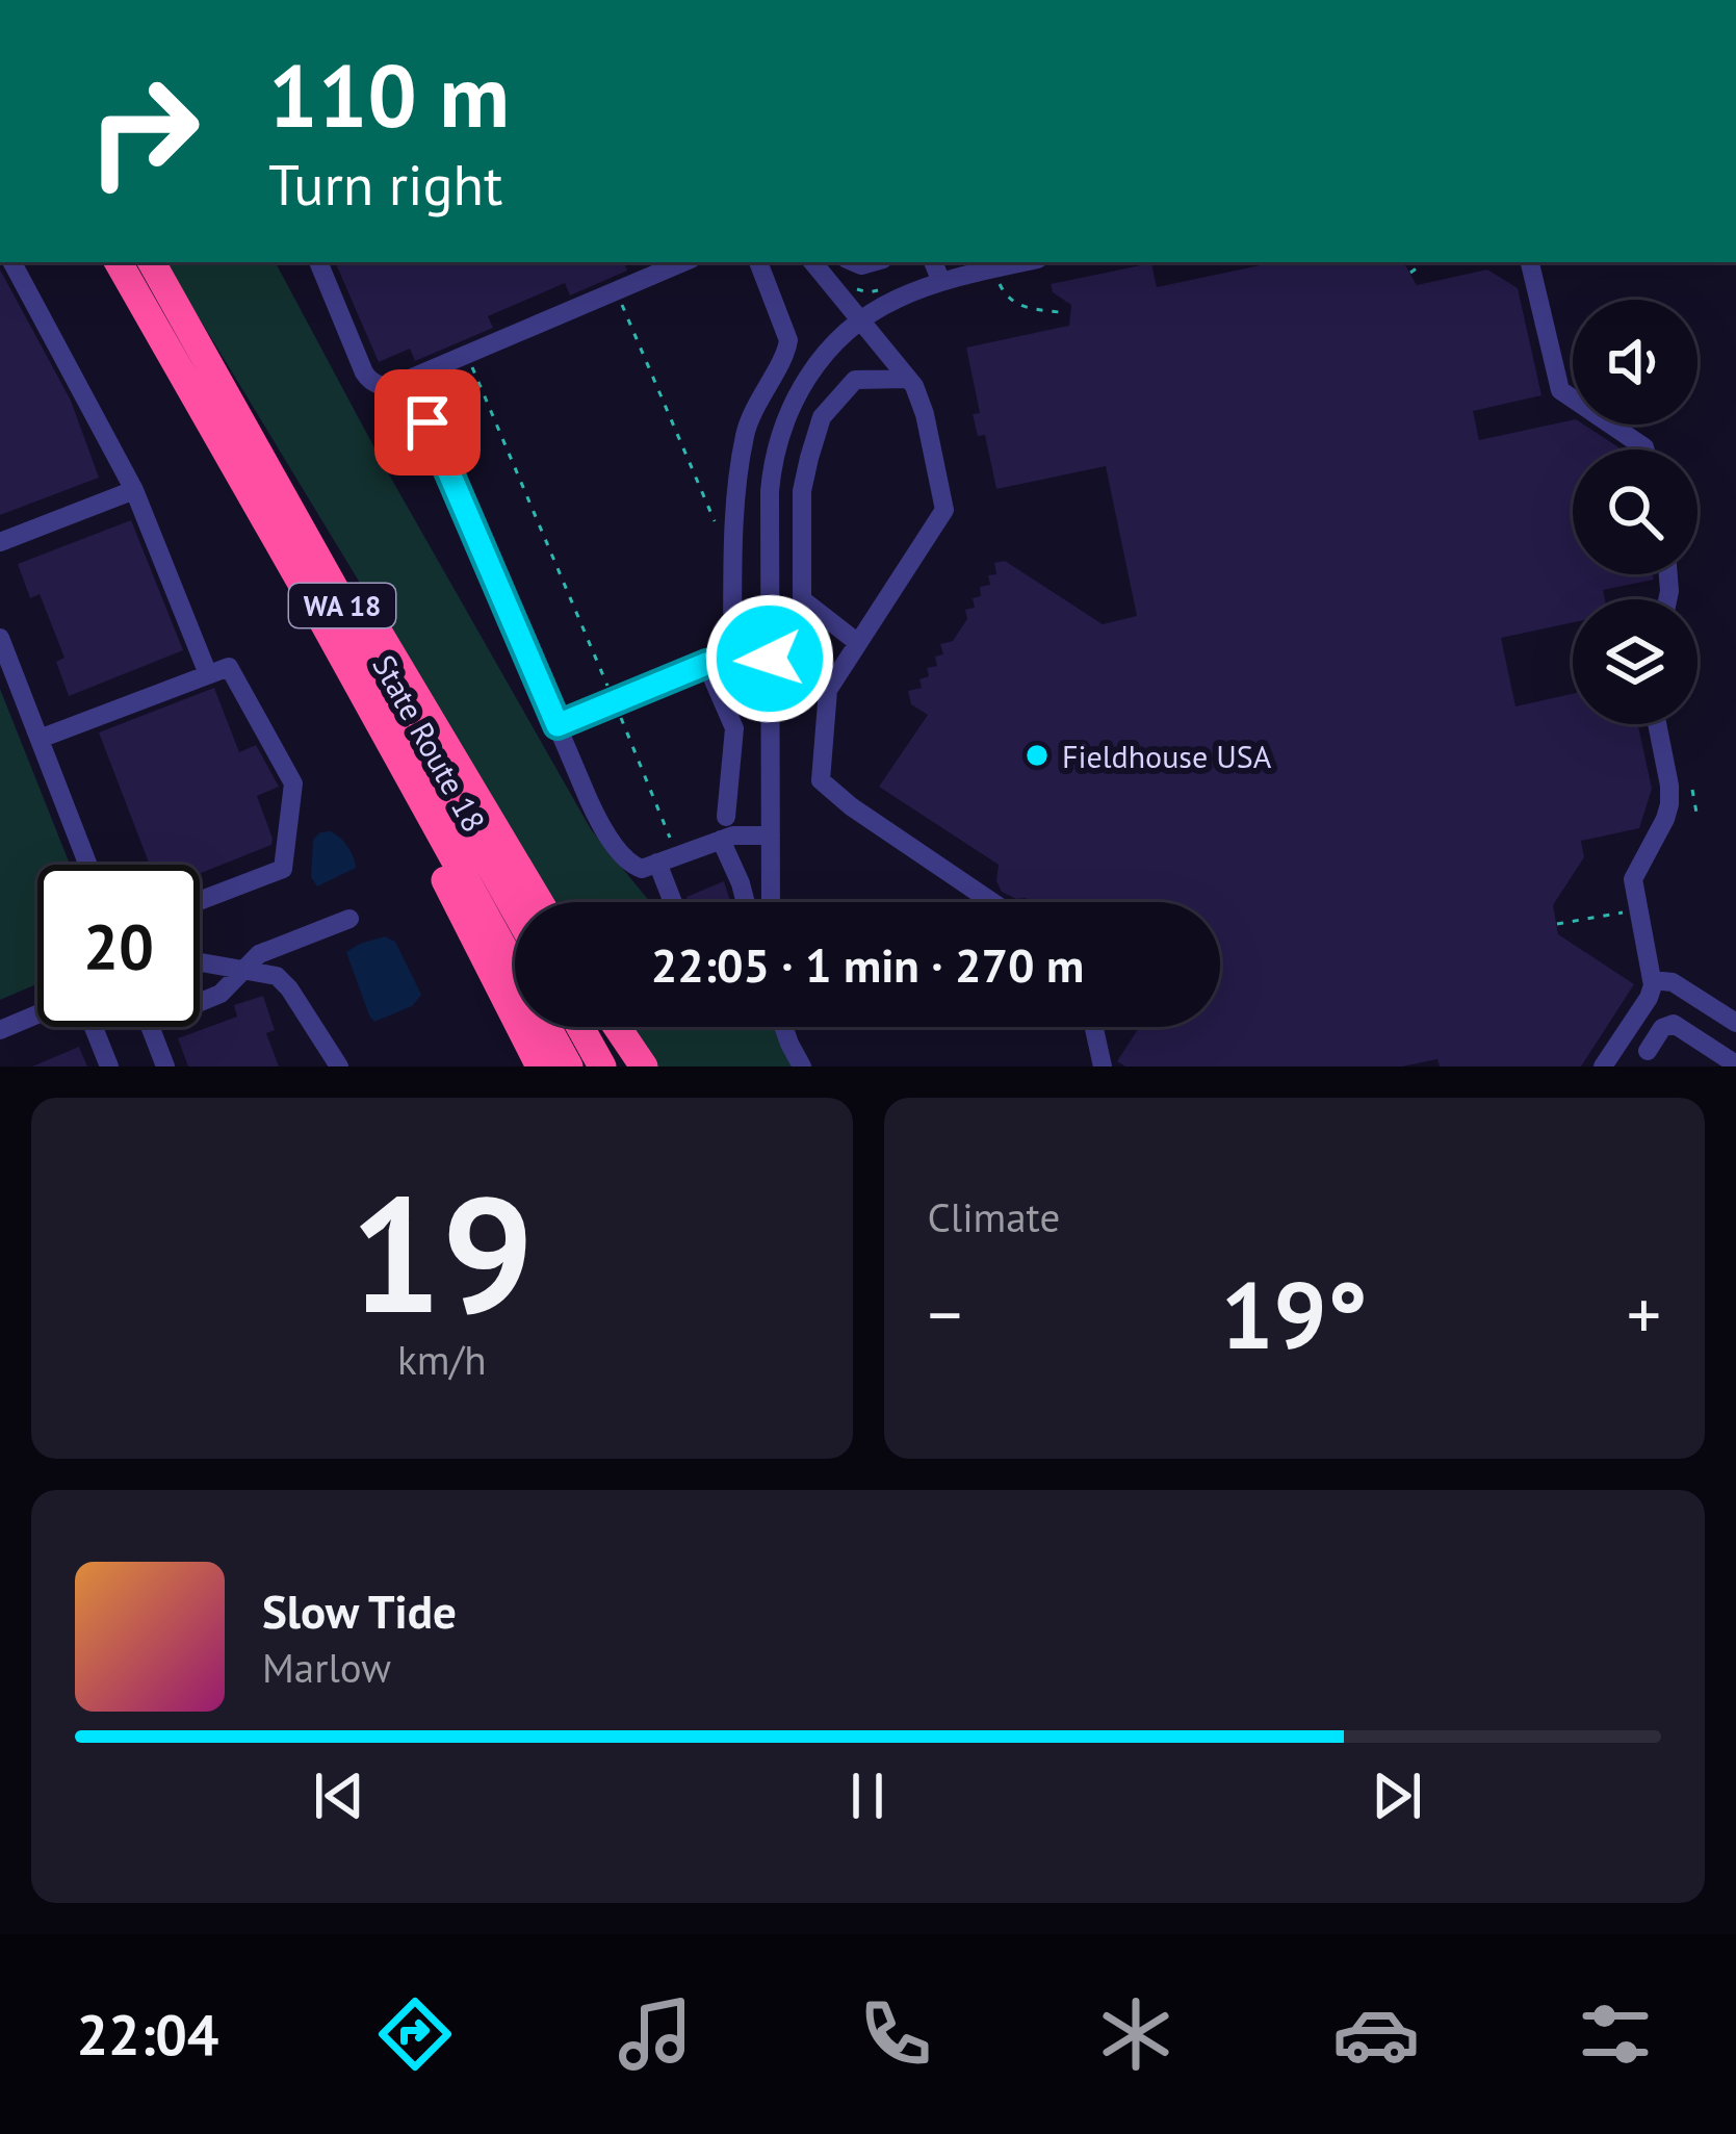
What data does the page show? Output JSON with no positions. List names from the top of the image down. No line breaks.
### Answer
{"streets":{"highway":["WA 18","State Route 18"]},"places":["Fieldhouse USA"],"page":{"turn":["110 m","Turn right"],"limit":"20","trip":"22:05 · 1 min · 270 m","tile":[["19","km/h"],"Climate"],"heat":["−","19°","+"],"song":["Slow Tide","Marlow"],"tabs":"22:04"}}
